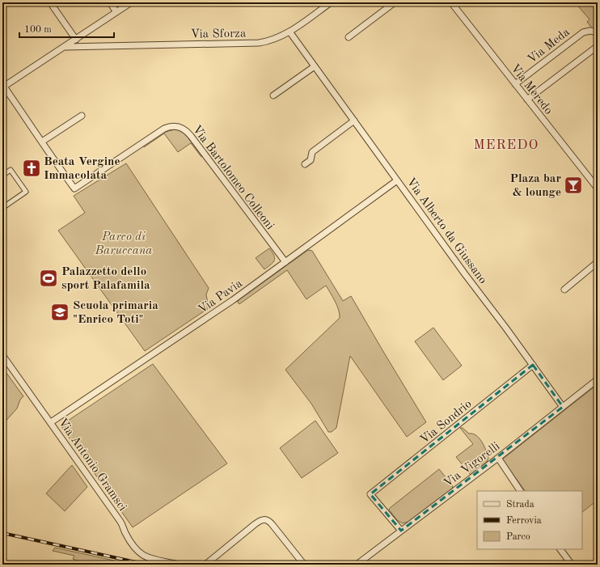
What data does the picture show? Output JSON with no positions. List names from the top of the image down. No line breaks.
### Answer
{"streets":{"street":["Via Sforza","Via Meda","Via Meredo","Via Bartolomeo Colleoni","Via Alberto da Giussano","Via Pavia","Via Sondrio","Via Antonio Gramsci","Via Vigorelli"]},"crossings":[["Via Sforza","Via Alberto da Giussano"],["Via Meda","Via Meredo"],["Via Bartolomeo Colleoni","Via Pavia"],["Via Alberto da Giussano","Via Pavia"],["Via Alberto da Giussano","Via Sondrio"],["Via Alberto da Giussano","Via Vigorelli"],["Via Pavia","Via Antonio Gramsci"],["Via Sondrio","Via Vigorelli"]],"districts":["MEREDO"],"parks":["Parco di Baruccana"],"places":{"church":["Beata Vergine Immacolata"],"bar":["Plaza bar & lounge"],"sports":["Palazzetto dello sport Palafamila"],"school or university":["Scuola primaria \"Enrico Toti\""]},"legend":["Strada","Ferrovia","Parco"],"scale_bar":"100 m"}
